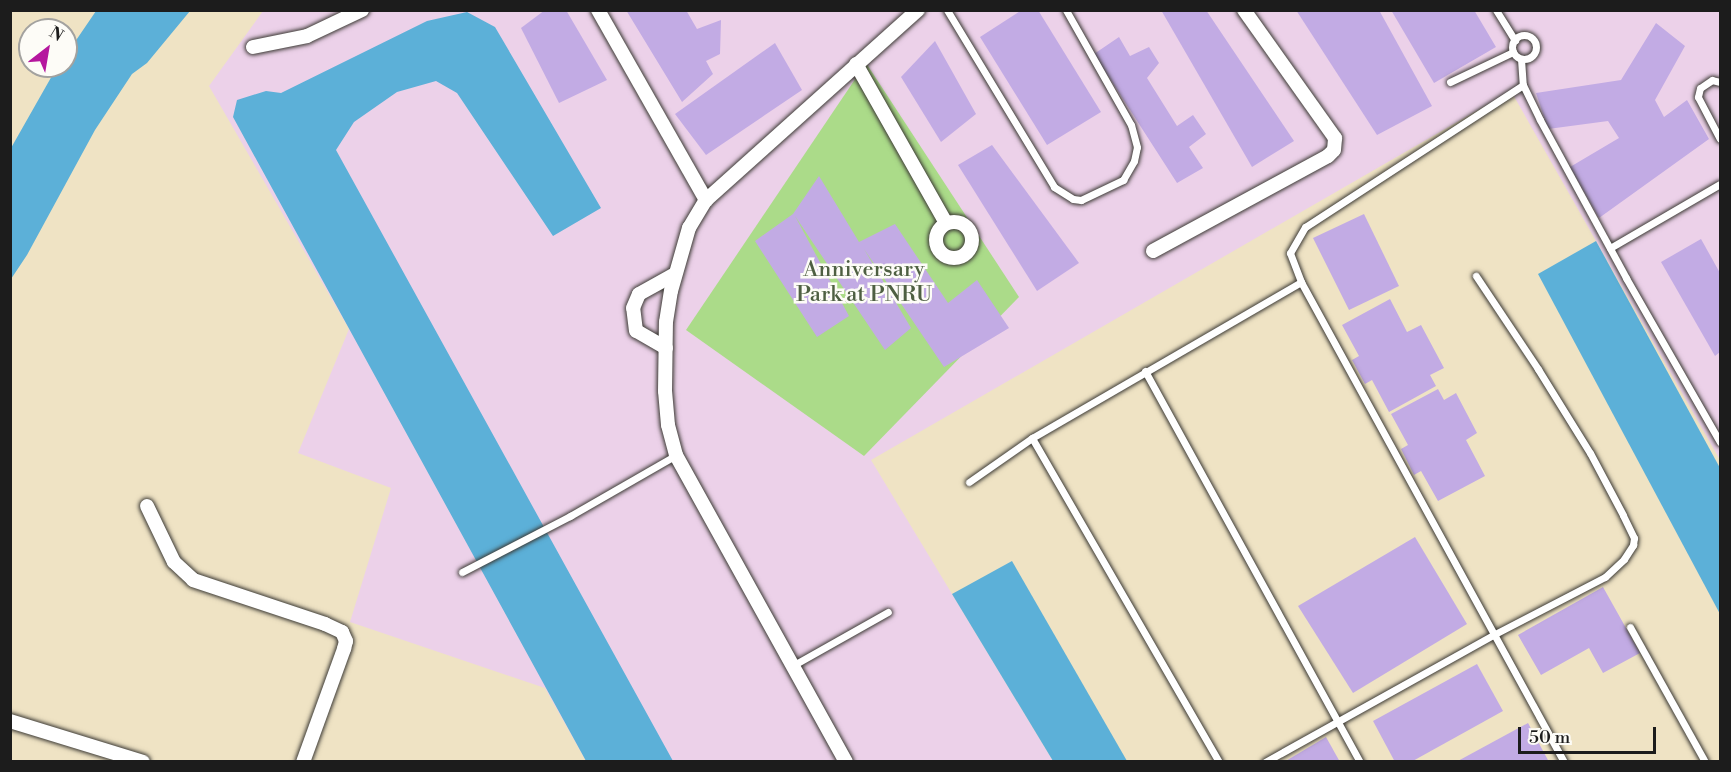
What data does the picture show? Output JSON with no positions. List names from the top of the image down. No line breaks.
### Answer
{"parks":["Anniversary Park at PNRU"],"scale_bar":"50 m","north":"top right"}
